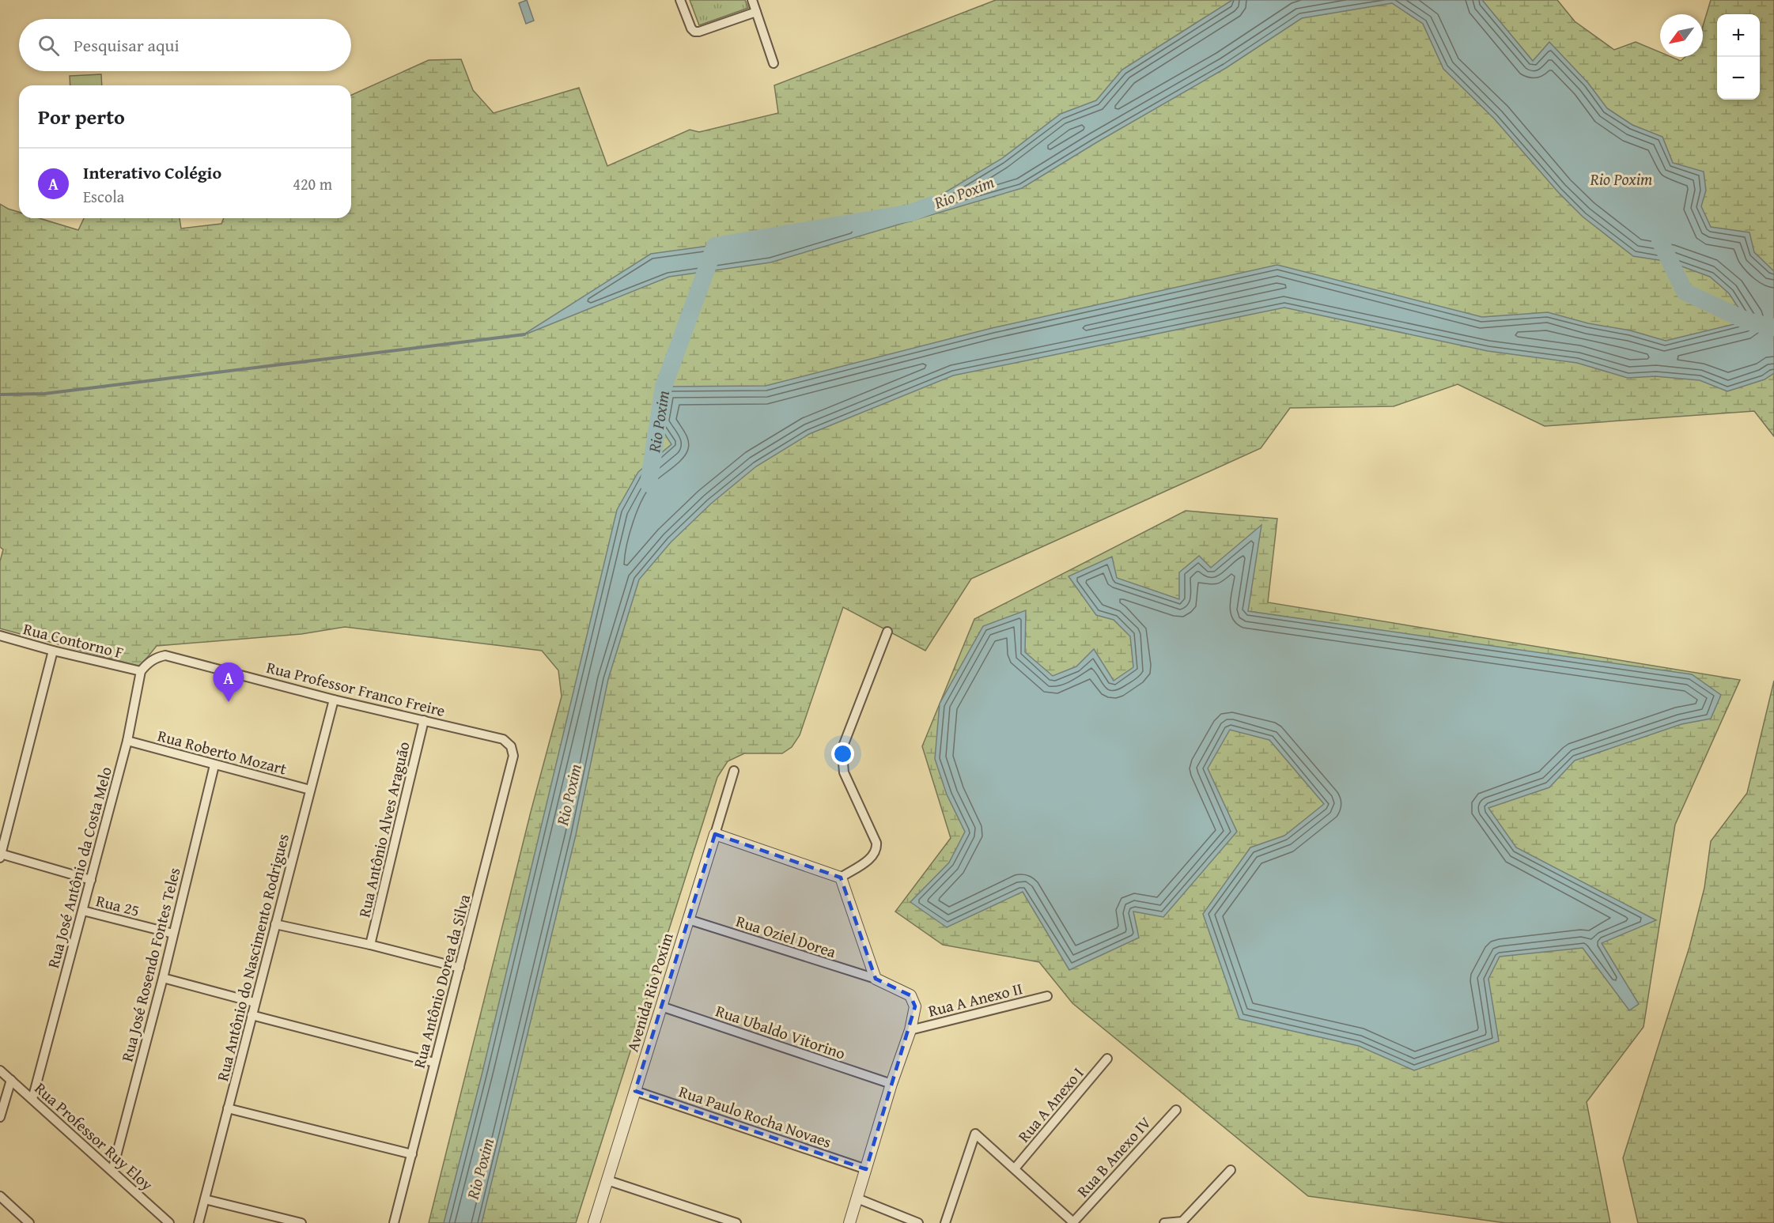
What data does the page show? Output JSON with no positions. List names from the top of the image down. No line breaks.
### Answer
{"streets":{"street":["Rua Contorno F","Rua Professor Franco Freire","Rua Roberto Mozart","Rua Antônio Alves Araguão","Rua José Antônio da Costa Melo","Rua 25","Rua Oziel Dorea","Rua Antônio do Nascimento Rodrigues","Rua José Rosendo Fontes Teles","Rua Antônio Dorea da Silva","Avenida Rio Poxim","Rua A Anexo II","Rua Ubaldo Vitorino","Rua A Anexo I","Rua Paulo Rocha Novaes","Rua Professor Ruy Eloy","Rua B Anexo IV"]},"crossings":[["Rua Contorno F","Rua Professor Franco Freire"],["Rua Contorno F","Rua José Antônio da Costa Melo"],["Rua Professor Franco Freire","Rua Antônio Alves Araguão"],["Rua Professor Franco Freire","Rua José Antônio da Costa Melo"],["Rua Professor Franco Freire","Rua Antônio do Nascimento Rodrigues"],["Rua Professor Franco Freire","Rua Antônio Dorea da Silva"],["Rua Roberto Mozart","Rua José Antônio da Costa Melo"],["Rua Roberto Mozart","Rua Antônio do Nascimento Rodrigues"],["Rua Roberto Mozart","Rua José Rosendo Fontes Teles"],["Rua José Antônio da Costa Melo","Rua 25"],["Rua José Antônio da Costa Melo","Rua Professor Ruy Eloy"],["Rua 25","Rua José Rosendo Fontes Teles"],["Rua Oziel Dorea","Avenida Rio Poxim"],["Rua José Rosendo Fontes Teles","Rua Professor Ruy Eloy"],["Avenida Rio Poxim","Rua Ubaldo Vitorino"],["Avenida Rio Poxim","Rua Paulo Rocha Novaes"]],"water":["Rio Poxim"],"north":"bottom left","page":{"map_buttons":["+","−"],"search":"Pesquisar aqui","heading":"Por perto","list":[{"mark":"A","name":"Interativo Colégio","note":"Escola","value":"420 m"}],"pins":"A"}}
